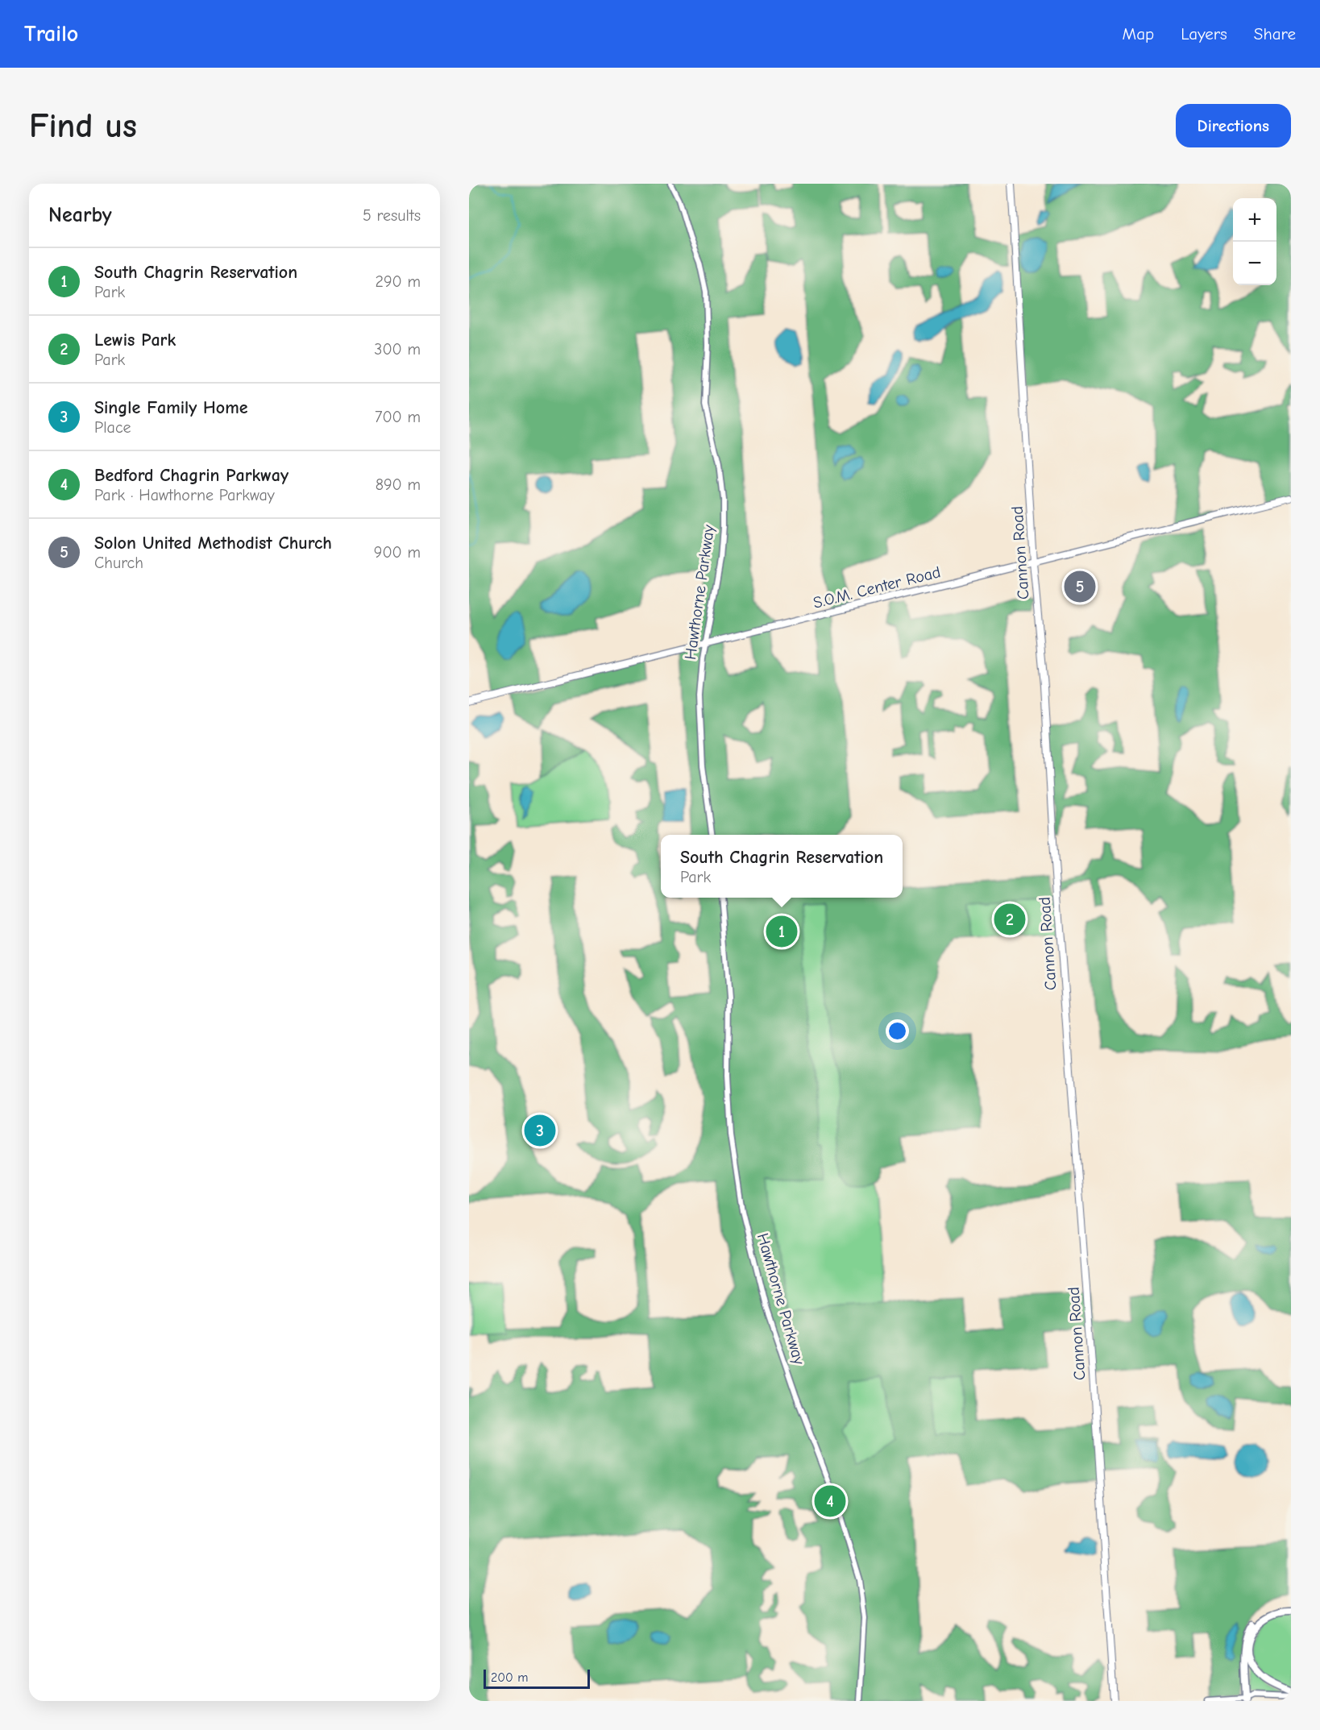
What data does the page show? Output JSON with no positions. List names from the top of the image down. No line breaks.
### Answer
{"streets":{"main road":["Cannon Road","S.O.M. Center Road"],"street":["Hawthorne Parkway"]},"crossings":[["Cannon Road","S.O.M. Center Road"],["S.O.M. Center Road","Hawthorne Parkway"]],"scale_bar":"200 m","page":{"header":"Trailo","nav":["Map","Layers","Share"],"buttons":"Directions","title":"Find us","heading":["Nearby","5 results"],"map_buttons":["+","−"],"list":[{"mark":"1","name":"South Chagrin Reservation","note":"Park","value":"290 m"},{"mark":"2","name":"Lewis Park","note":"Park","value":"300 m"},{"mark":"3","name":"Single Family Home","note":"Place","value":"700 m"},{"mark":"4","name":"Bedford Chagrin Parkway","note":"Park · Hawthorne Parkway","value":"890 m"},{"mark":"5","name":"Solon United Methodist Church","note":"Church","value":"900 m"}],"pins":["5","2","1","3","4"],"popup":["South Chagrin Reservation","Park"],"scale":"200 m"}}
